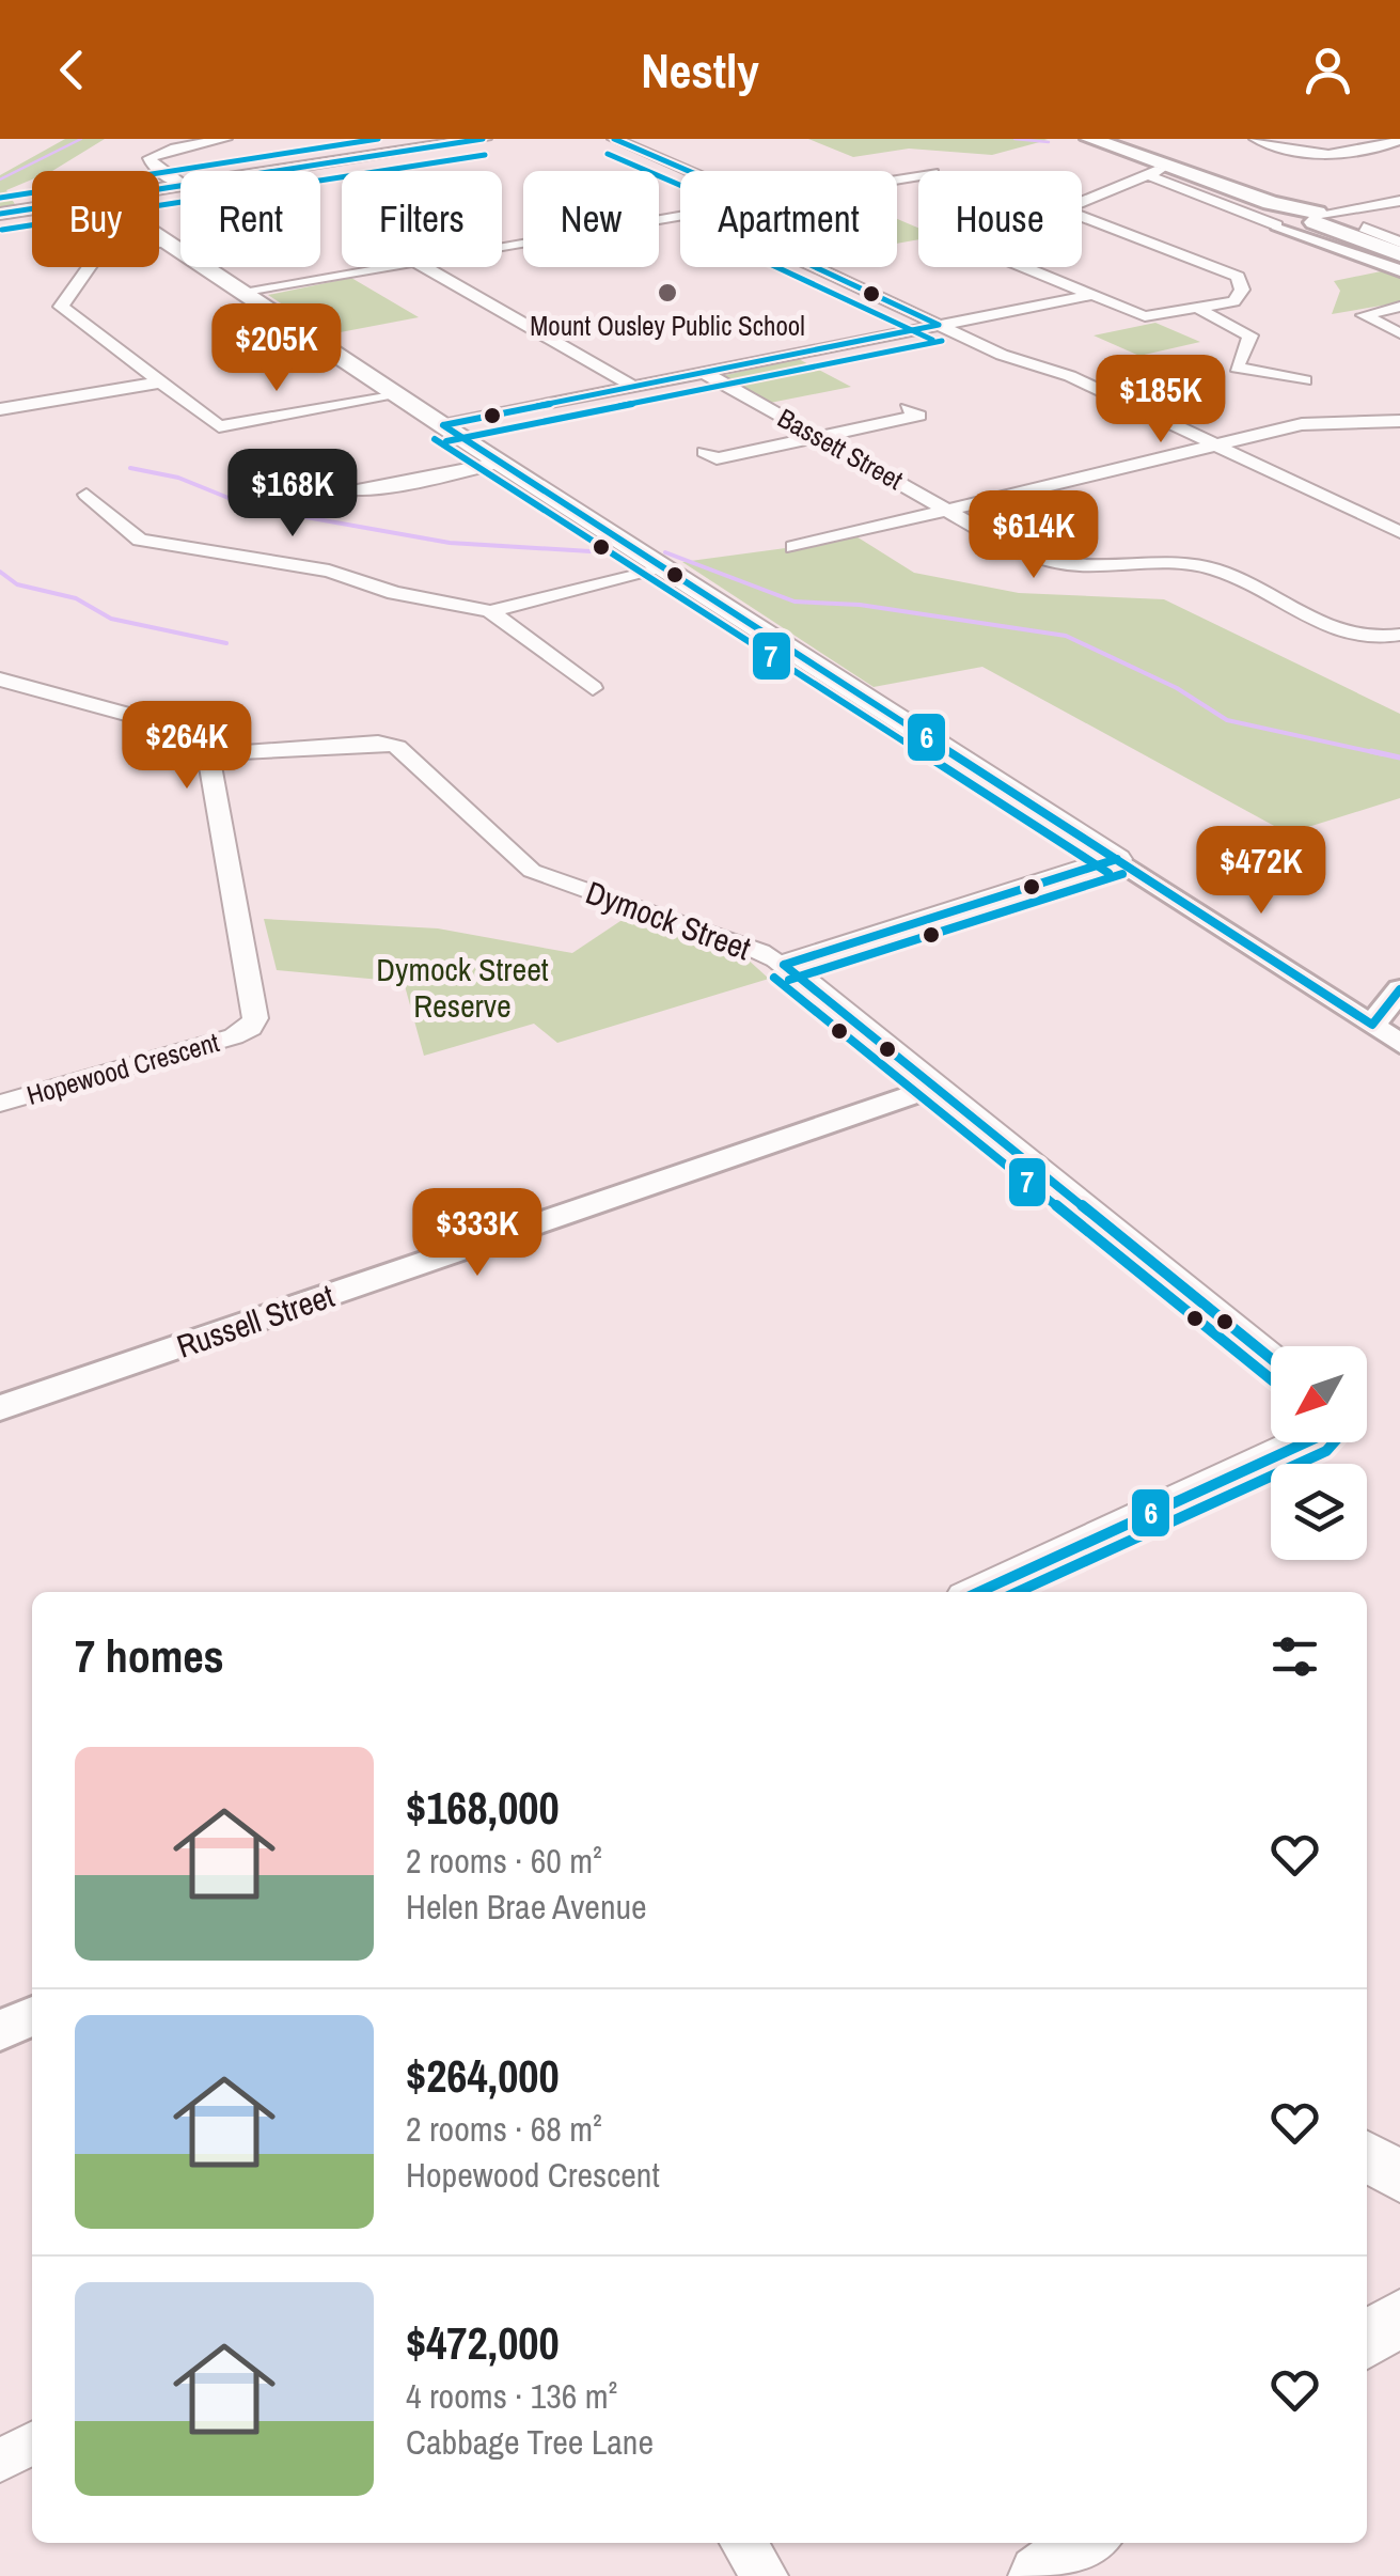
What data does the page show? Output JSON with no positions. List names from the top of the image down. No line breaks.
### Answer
{"streets":{"main road":["Dymock Street"],"street":["Bassett Street","Hopewood Crescent","Russell Street"]},"crossings":[["Dymock Street","Hopewood Crescent"],["Dymock Street","Russell Street"]],"parks":["Dymock Street Reserve"],"places":["Mount Ousley Public School"],"lines":["transit line 6","transit line 2","transit line 7"],"north":"bottom left","page":{"header":"Nestly","chip":["Buy","Rent","Filters","New","Apartment","House"],"price":["$205K","$185K","$168K","$614K","$264K","$472K","$333K"],"heading":"7 homes","list":[{"name":"$168,000","note":"2 rooms · 60 m² · Helen Brae Avenue"},{"name":"$264,000","note":"2 rooms · 68 m² · Hopewood Crescent"},{"name":"$472,000","note":"4 rooms · 136 m² · Cabbage Tree Lane"}]}}
